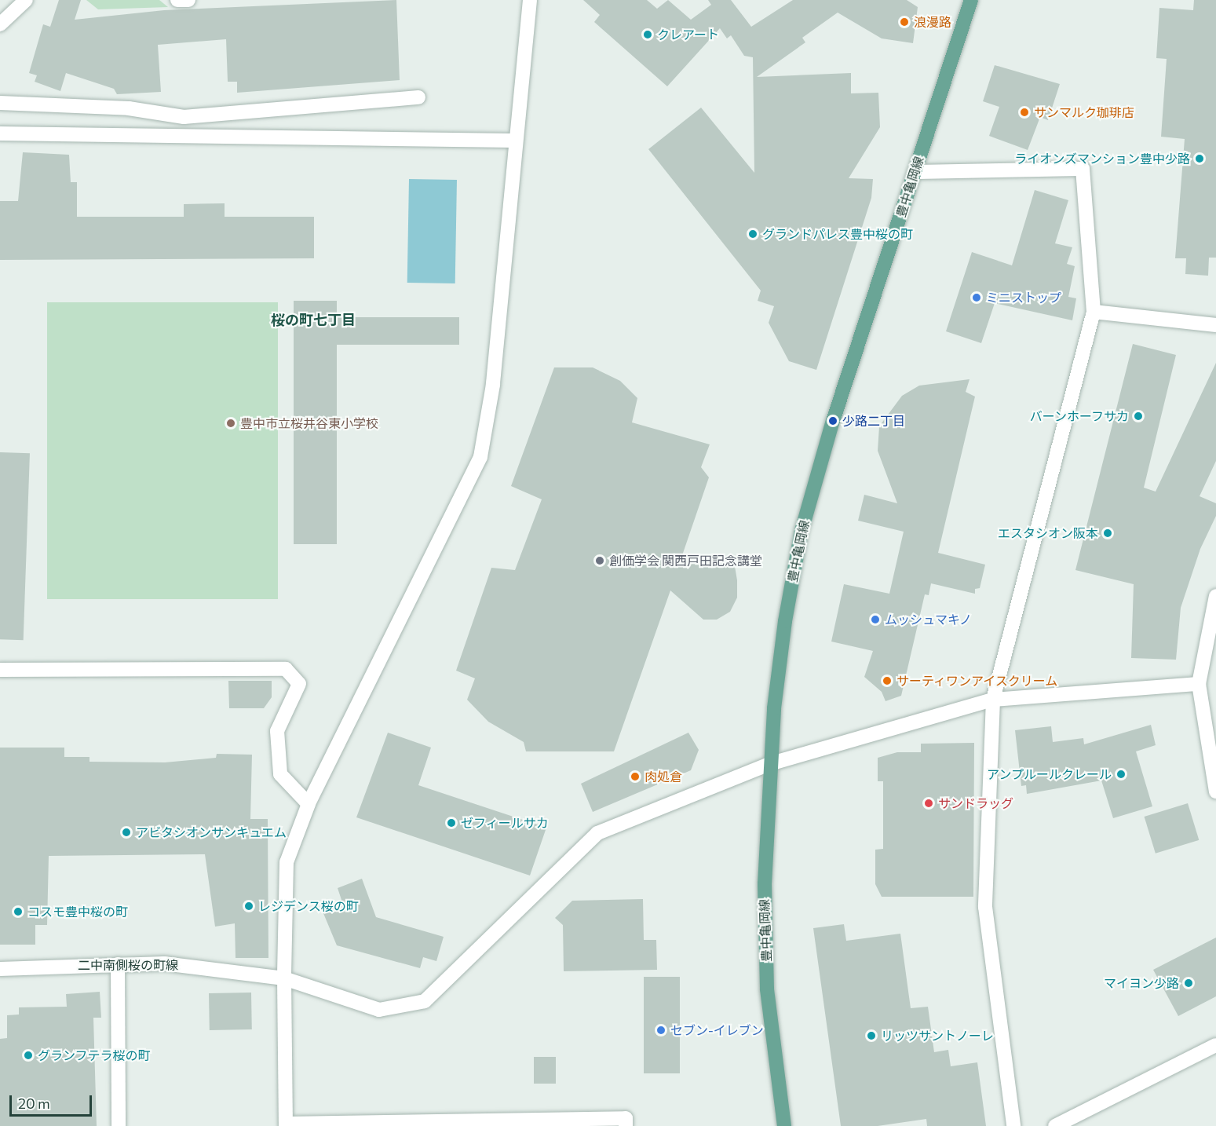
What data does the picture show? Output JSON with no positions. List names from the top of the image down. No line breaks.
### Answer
{"streets":{"main road":["豊中亀岡線"],"street":["二中南側桜の町線"]},"crossings":[["豊中亀岡線","二中南側桜の町線"]],"districts":["桜の町七丁目"],"places":["浪漫路","クレアート","サンマルク珈琲店","ライオンズマンション豊中少路","グランドパレス豊中桜の町","ミニストップ","バーンホーフサカ","少路二丁目","豊中市立桜井谷東小学校","エスタシオン阪本","創価学会 関西戸田記念講堂","ムッシュマキノ","サーティワンアイスクリーム","アンプルールクレール","肉処倉","サンドラッグ","ゼフィールサカ","アビタシオンサンキュエム","レジデンス桜の町","コスモ豊中桜の町","マイヨン少路","セブン-イレブン","リッツサントノーレ","グランフテラ桜の町"],"scale_bar":"20 m"}
